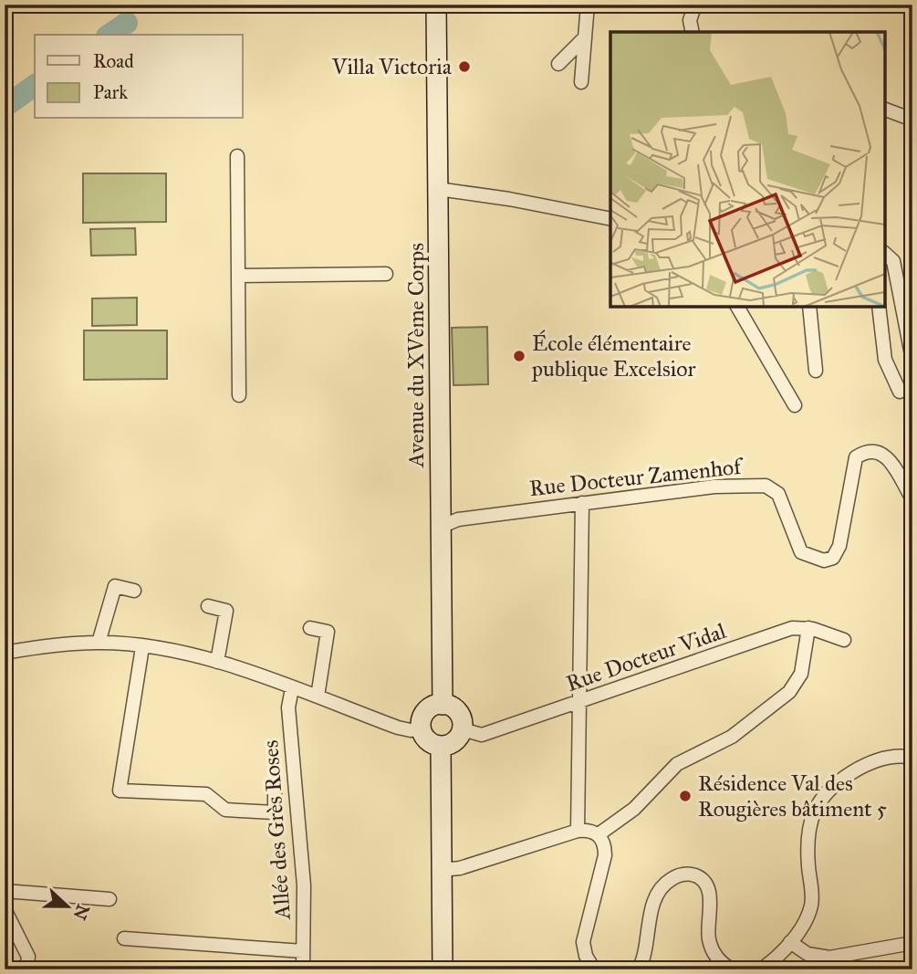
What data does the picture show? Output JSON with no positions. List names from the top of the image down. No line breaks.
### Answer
{"streets":{"main road":["Avenue du XVème Corps"],"street":["Rue Docteur Zamenhof","Rue Docteur Vidal","Allée des Grès Roses"]},"crossings":[["Avenue du XVème Corps","Rue Docteur Zamenhof"],["Avenue du XVème Corps","Rue Docteur Vidal"]],"places":["Villa Victoria","École élémentaire publique Excelsior","Résidence Val des Rougières bâtiment 5"],"legend":["Road","Park"],"north":"right"}
